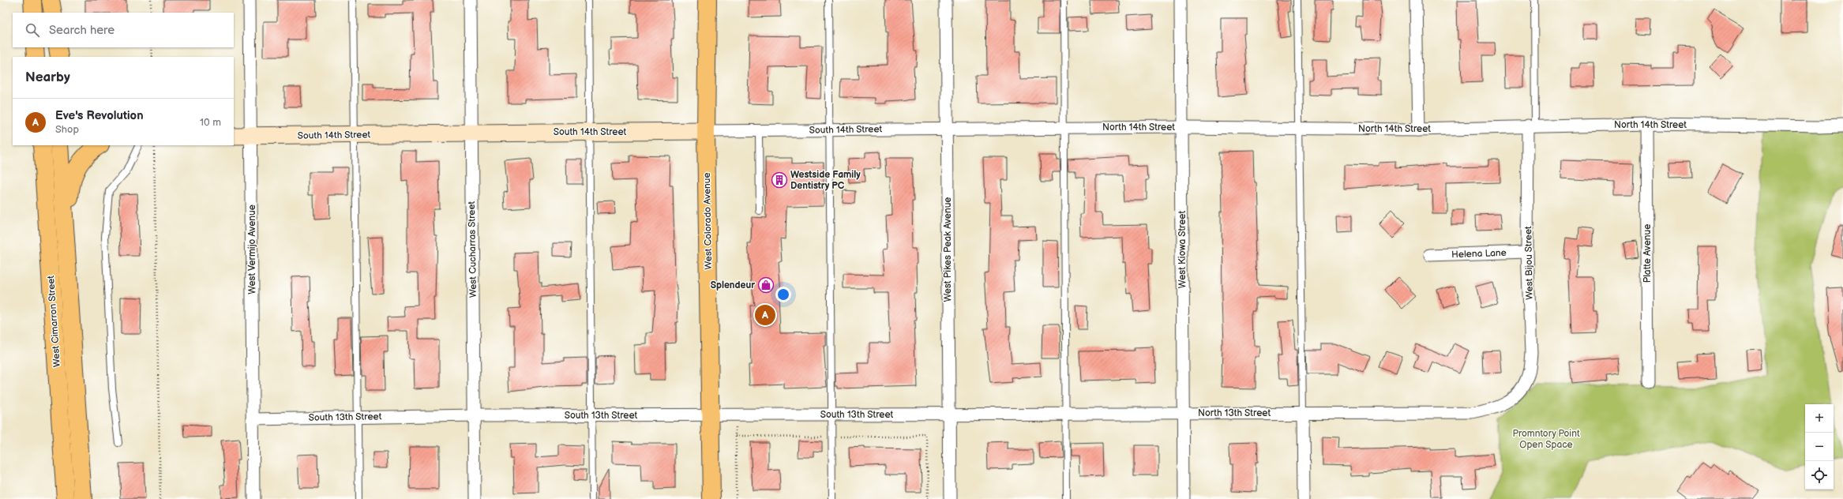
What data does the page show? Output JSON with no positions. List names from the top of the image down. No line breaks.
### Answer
{"streets":{"main road":["West Colorado Avenue","West Cimarron Street"],"street":["North 14th Street","South 14th Street","West Vermijo Avenue","West Cucharras Street","West Pikes Peak Avenue","West Kiowa Street","Helena Lane","Platte Avenue","West Bijou Street","North 13th Street","South 13th Street"]},"crossings":[["North 14th Street","South 14th Street"],["North 14th Street","West Pikes Peak Avenue"],["North 14th Street","West Kiowa Street"],["North 14th Street","Platte Avenue"],["North 14th Street","West Bijou Street"],["South 14th Street","West Colorado Avenue"],["South 14th Street","West Vermijo Avenue"],["South 14th Street","West Cucharras Street"],["South 14th Street","West Pikes Peak Avenue"],["West Colorado Avenue","South 13th Street"],["West Vermijo Avenue","South 13th Street"],["West Cucharras Street","South 13th Street"],["West Pikes Peak Avenue","North 13th Street"],["West Pikes Peak Avenue","South 13th Street"],["West Kiowa Street","North 13th Street"],["Helena Lane","West Bijou Street"],["West Bijou Street","North 13th Street"],["North 13th Street","South 13th Street"]],"parks":["Promntory Point Open Space"],"places":{"building":["Westside Family Dentistry PC"],"shop":["Splendeur"]},"page":{"search":"Search here","heading":"Nearby","list":[{"mark":"A","name":"Eve's Revolution","note":"Shop","value":"10 m"}],"pins":"A","map_buttons":["+","−"]}}
